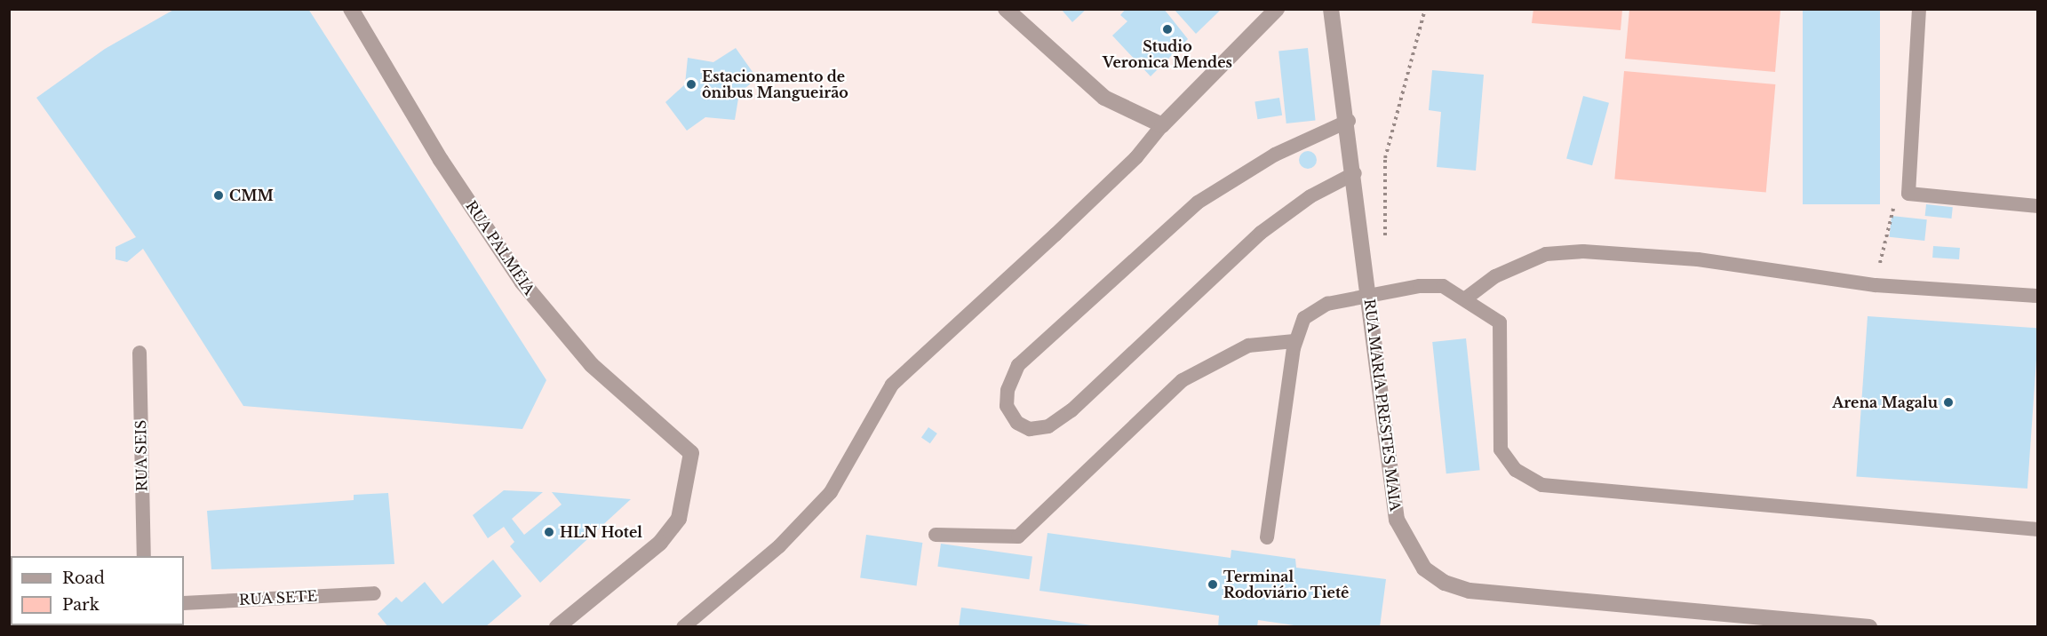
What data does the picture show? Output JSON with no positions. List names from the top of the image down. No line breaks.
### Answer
{"streets":{"street":["RUA PALMÉIA","RUA MARIA PRESTES MAIA"],"lane":["RUA SEIS","RUA SETE"]},"places":["Studio Veronica Mendes","Estacionamento de ônibus Mangueirão","CMM","Arena Magalu","HLN Hotel","Terminal Rodoviário Tietê"],"legend":["Road","Park"]}
